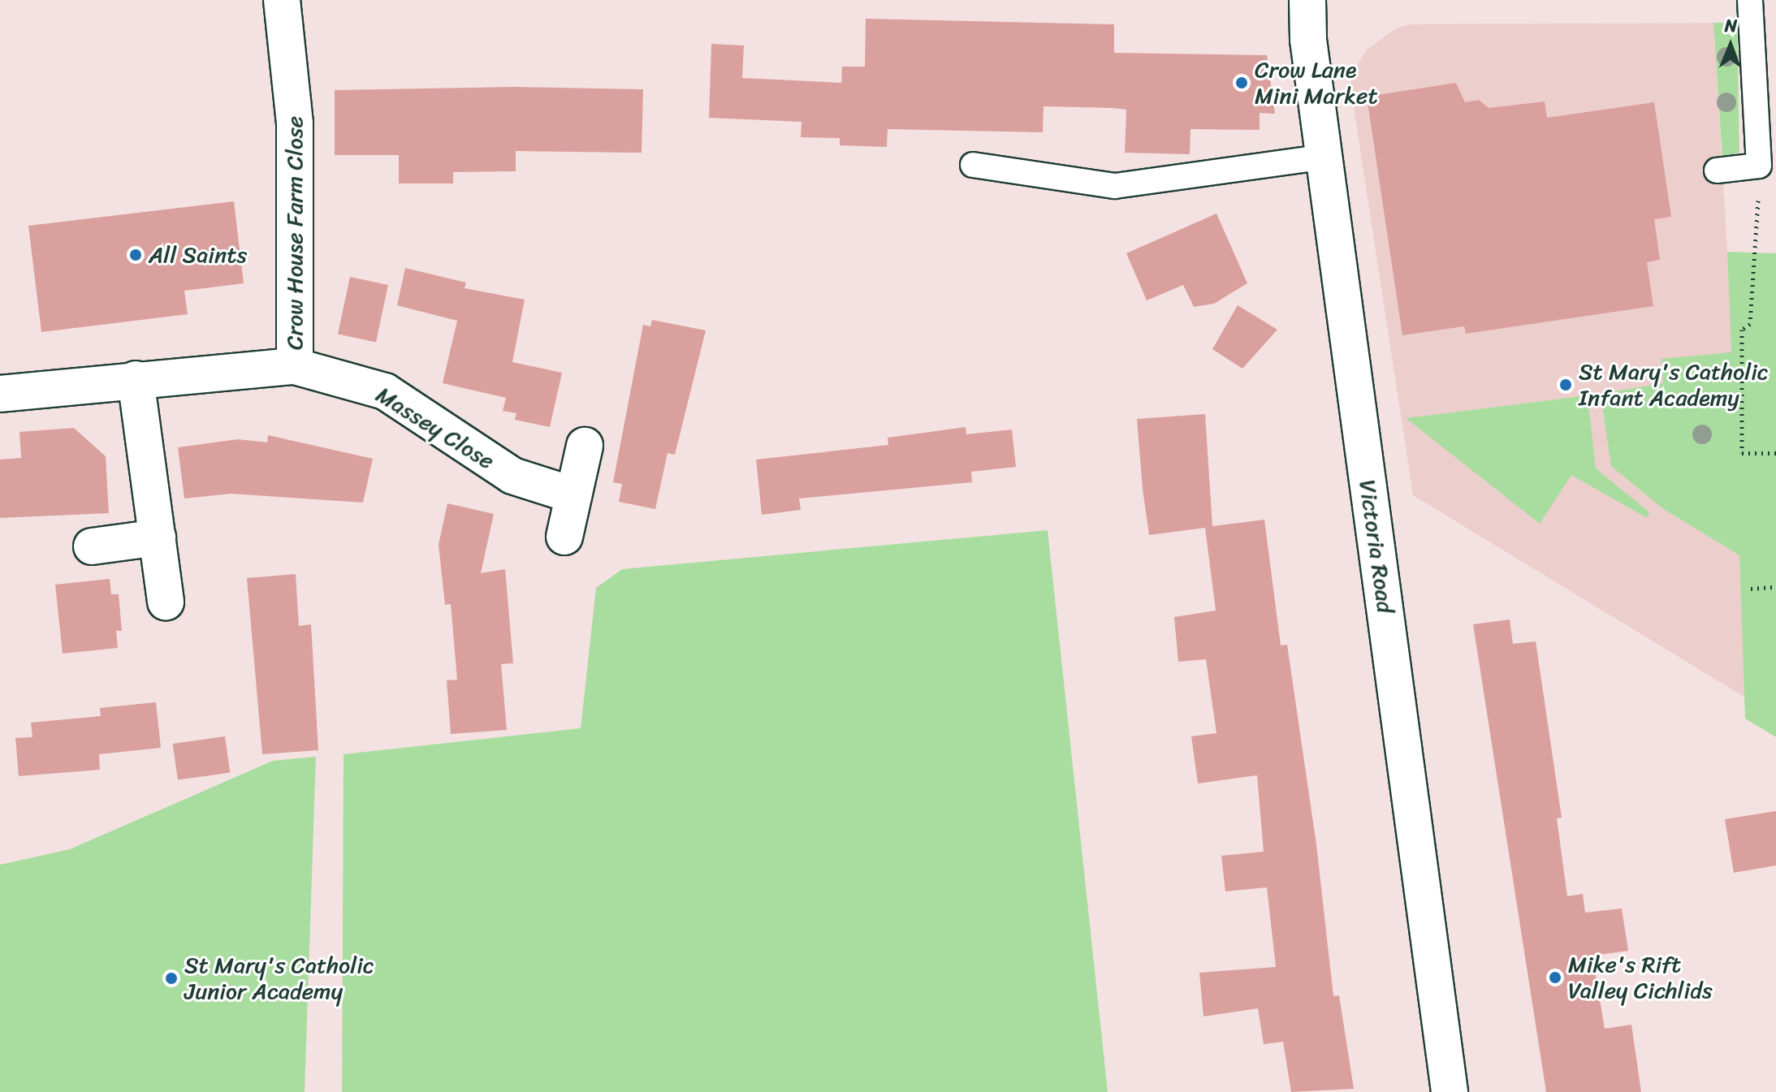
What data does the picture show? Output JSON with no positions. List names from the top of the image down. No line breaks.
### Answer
{"streets":{"street":["Crow House Farm Close","Massey Close","Victoria Road"]},"crossings":[["Crow House Farm Close","Massey Close"]],"places":["Crow Lane Mini Market","All Saints","St Mary's Catholic Infant Academy","Mike's Rift Valley Cichlids","St Mary's Catholic Junior Academy"],"north":"top"}
